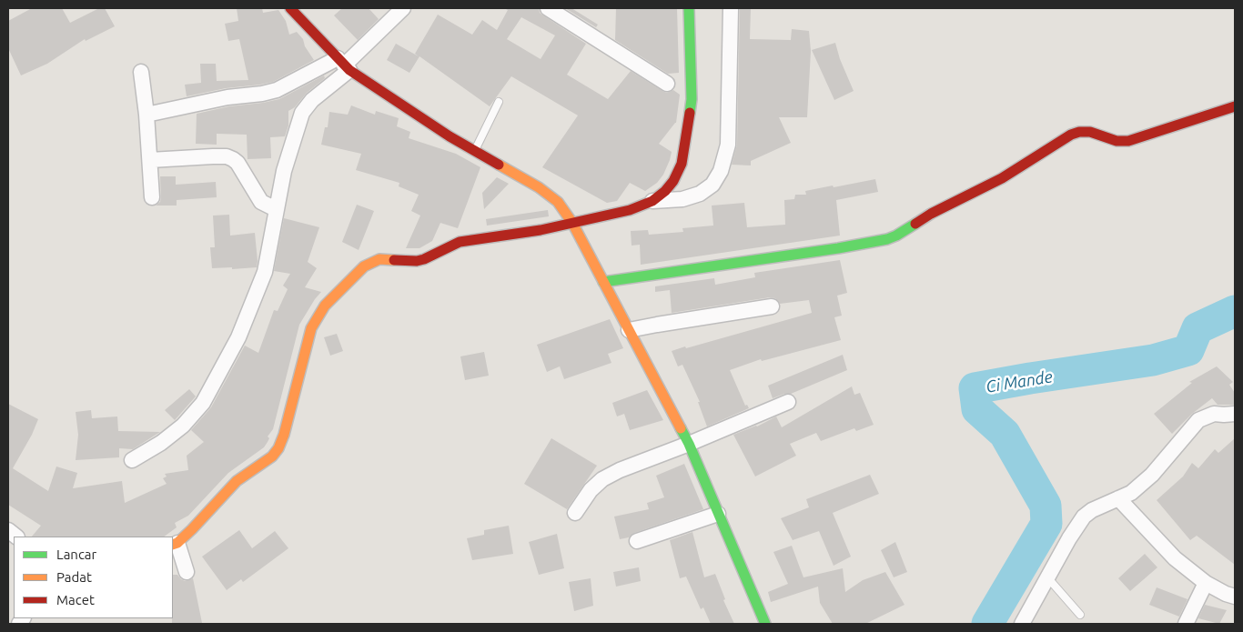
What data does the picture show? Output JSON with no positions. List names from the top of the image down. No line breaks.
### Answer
{"water":["Ci Mande"],"legend":["Lancar","Padat","Macet"]}
